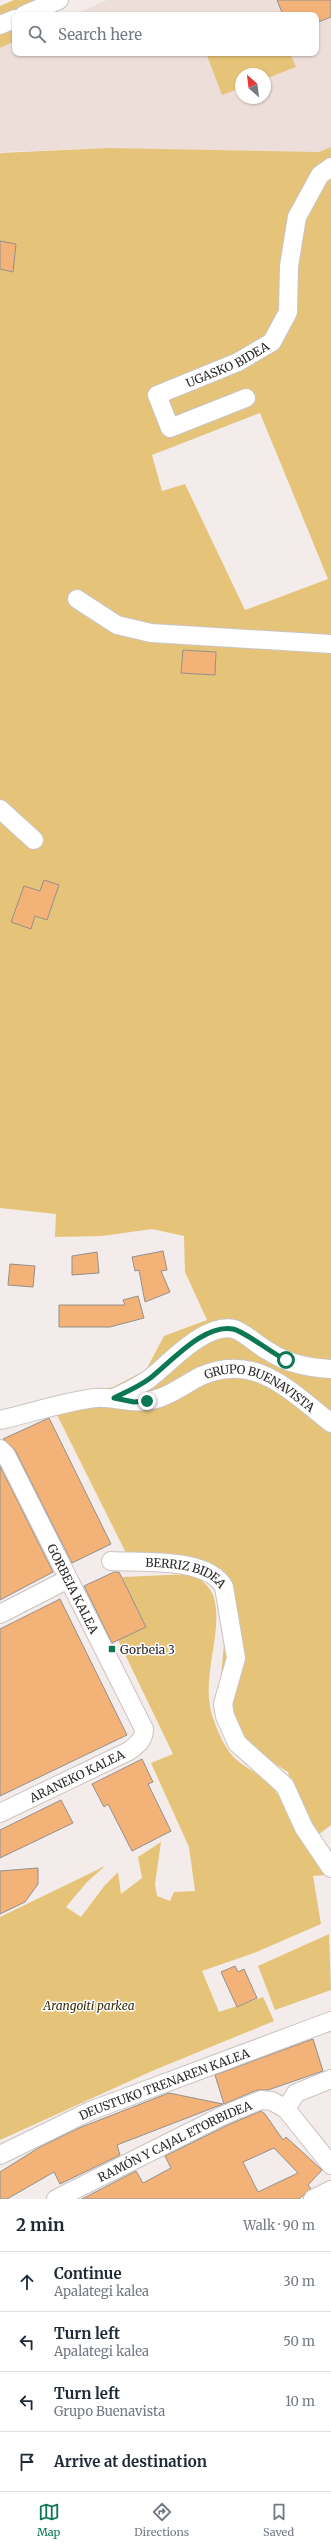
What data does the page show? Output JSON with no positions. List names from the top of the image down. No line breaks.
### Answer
{"streets":{"street":["UGASKO BIDEA","GRUPO BUENAVISTA","BERRIZ BIDEA","GORBEIA KALEA","ARANEKO KALEA","DEUSTUKO TRENAREN KALEA","RAMÓN Y CAJAL ETORBIDEA"]},"crossings":[["GORBEIA KALEA","ARANEKO KALEA"]],"parks":["Arangoiti parkea"],"places":{"transit":["Gorbeia 3"]},"north":"top left","page":{"search":"Search here","heading":["2 min","Walk · 90 m"],"list":[["Continue","Apalategi kalea","30 m"],["Turn left","Apalategi kalea","50 m"],["Turn left","Grupo Buenavista","10 m"],"Arrive at destination"],"nav":["Map","Directions","Saved"]}}
